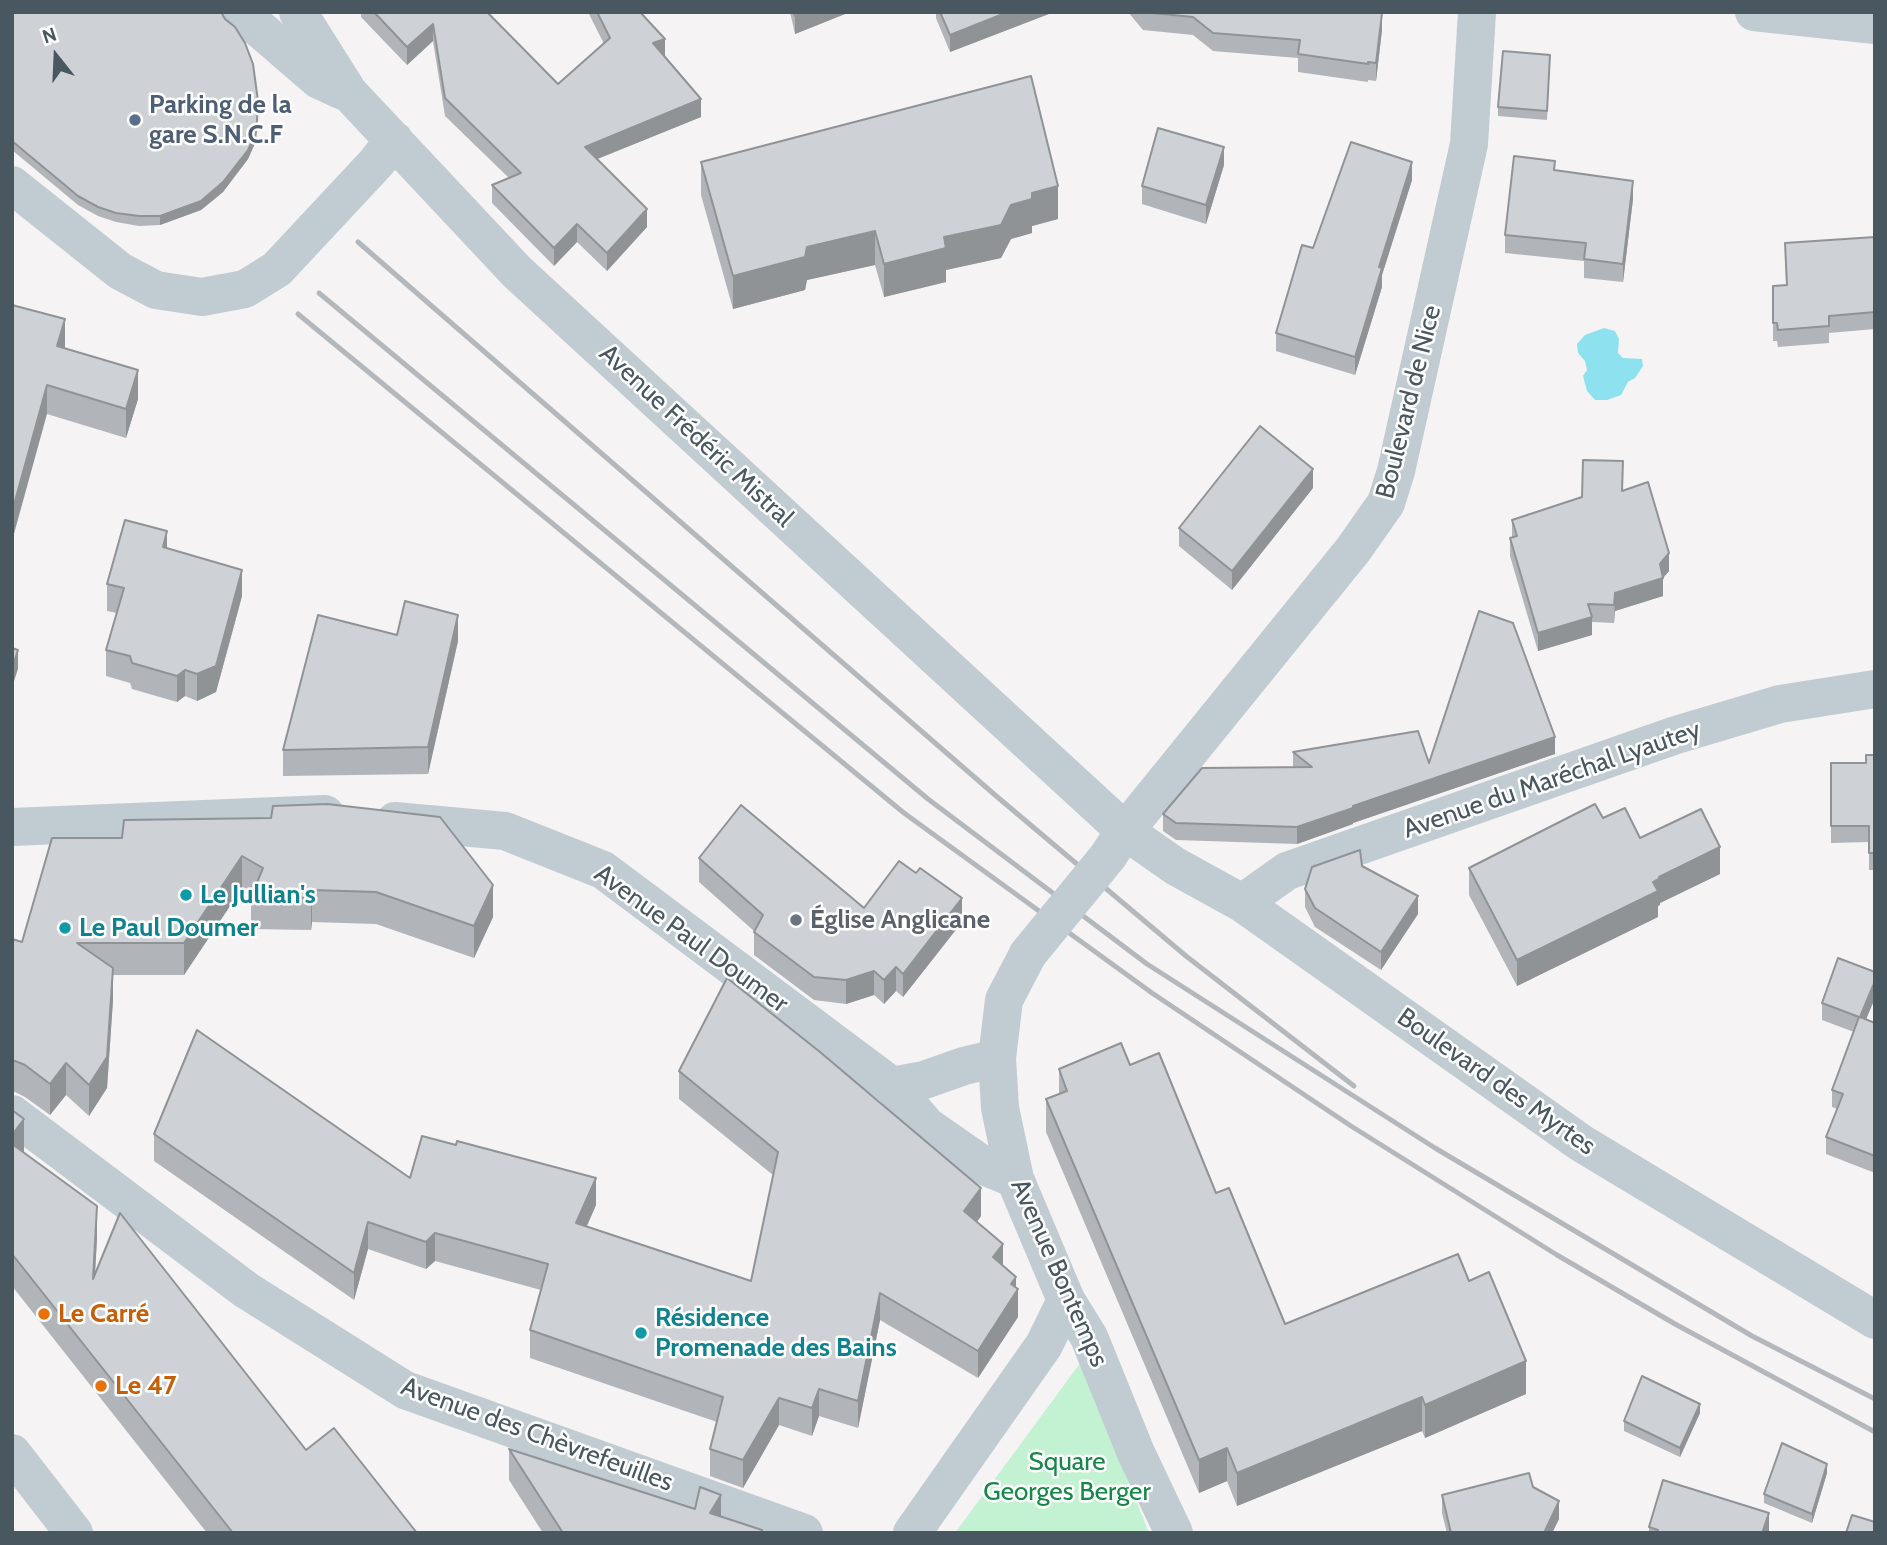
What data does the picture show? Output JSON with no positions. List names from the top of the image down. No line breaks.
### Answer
{"streets":{"street":["Boulevard de Nice","Avenue Frédéric Mistral","Avenue du Maréchal Lyautey","Avenue Paul Doumer","Boulevard des Myrtes","Avenue Bontemps","Avenue des Chèvrefeuilles"]},"crossings":[["Boulevard de Nice","Avenue Frédéric Mistral"],["Boulevard de Nice","Boulevard des Myrtes"],["Boulevard de Nice","Avenue Bontemps"],["Avenue Frédéric Mistral","Boulevard des Myrtes"],["Avenue Frédéric Mistral","Avenue Bontemps"],["Avenue du Maréchal Lyautey","Boulevard des Myrtes"],["Avenue Paul Doumer","Avenue Bontemps"],["Boulevard des Myrtes","Avenue Bontemps"]],"parks":["Square Georges Berger"],"places":["Parking de la gare S.N.C.F","Le Jullian's","Église Anglicane","Le Paul Doumer","Le Carré","Résidence Promenade des Bains","Le 47"],"north":"top"}
